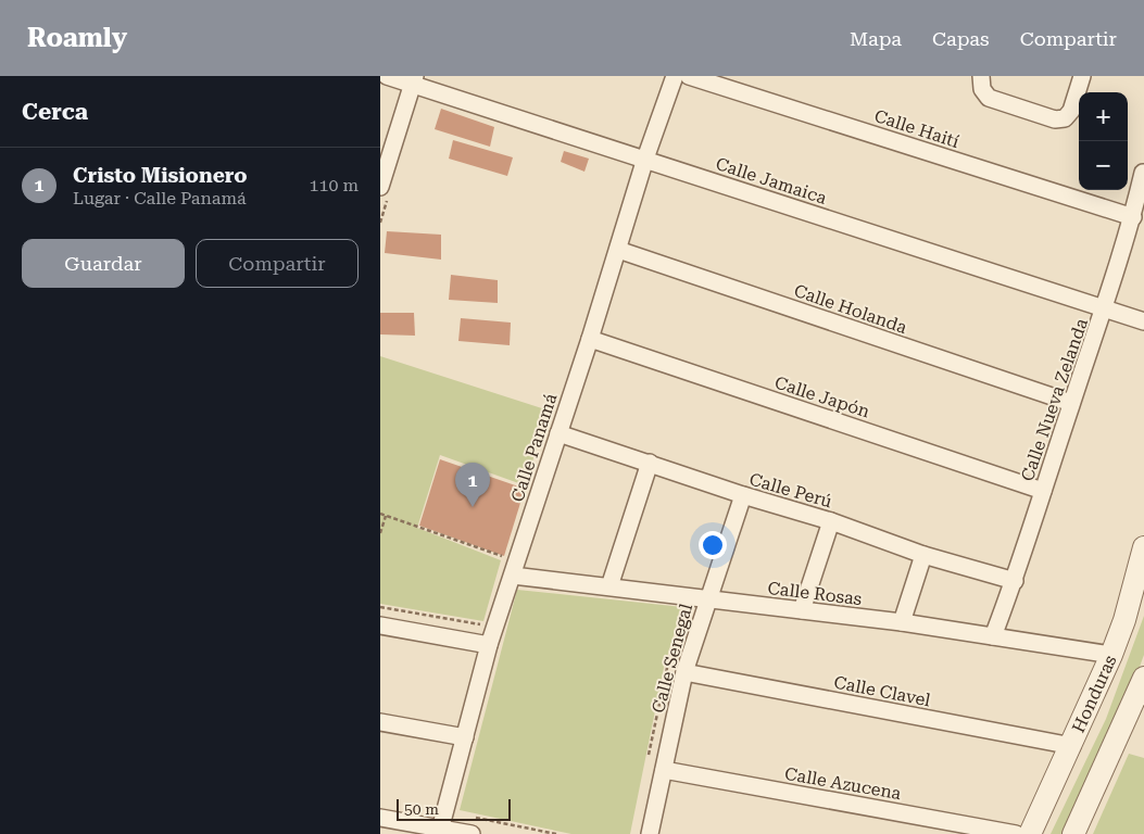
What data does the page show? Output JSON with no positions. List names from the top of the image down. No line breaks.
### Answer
{"streets":{"street":["Calle Haití","Calle Jamaica","Calle Holanda","Calle Japón","Calle Nueva Zelanda","Calle Panamá","Calle Perú","Calle Rosas","Calle Senegal","Calle Clavel","Honduras","Calle Azucena"]},"crossings":[["Calle Haití","Calle Nueva Zelanda"],["Calle Jamaica","Calle Nueva Zelanda"],["Calle Jamaica","Calle Panamá"],["Calle Holanda","Calle Nueva Zelanda"],["Calle Holanda","Calle Panamá"],["Calle Japón","Calle Nueva Zelanda"],["Calle Japón","Calle Panamá"],["Calle Nueva Zelanda","Calle Perú"],["Calle Nueva Zelanda","Calle Rosas"],["Calle Panamá","Calle Perú"],["Calle Panamá","Calle Rosas"],["Calle Perú","Calle Senegal"],["Calle Rosas","Calle Senegal"],["Calle Rosas","Honduras"],["Calle Senegal","Calle Clavel"],["Calle Senegal","Calle Azucena"],["Calle Clavel","Honduras"]],"scale_bar":"50 m","page":{"header":"Roamly","nav":["Mapa","Capas","Compartir"],"heading":"Cerca","map_buttons":["+","−"],"list":[{"mark":"1","name":"Cristo Misionero","note":"Lugar · Calle Panamá","value":"110 m"}],"buttons":["Guardar","Compartir"],"pins":"1","scale":"50 m"}}
